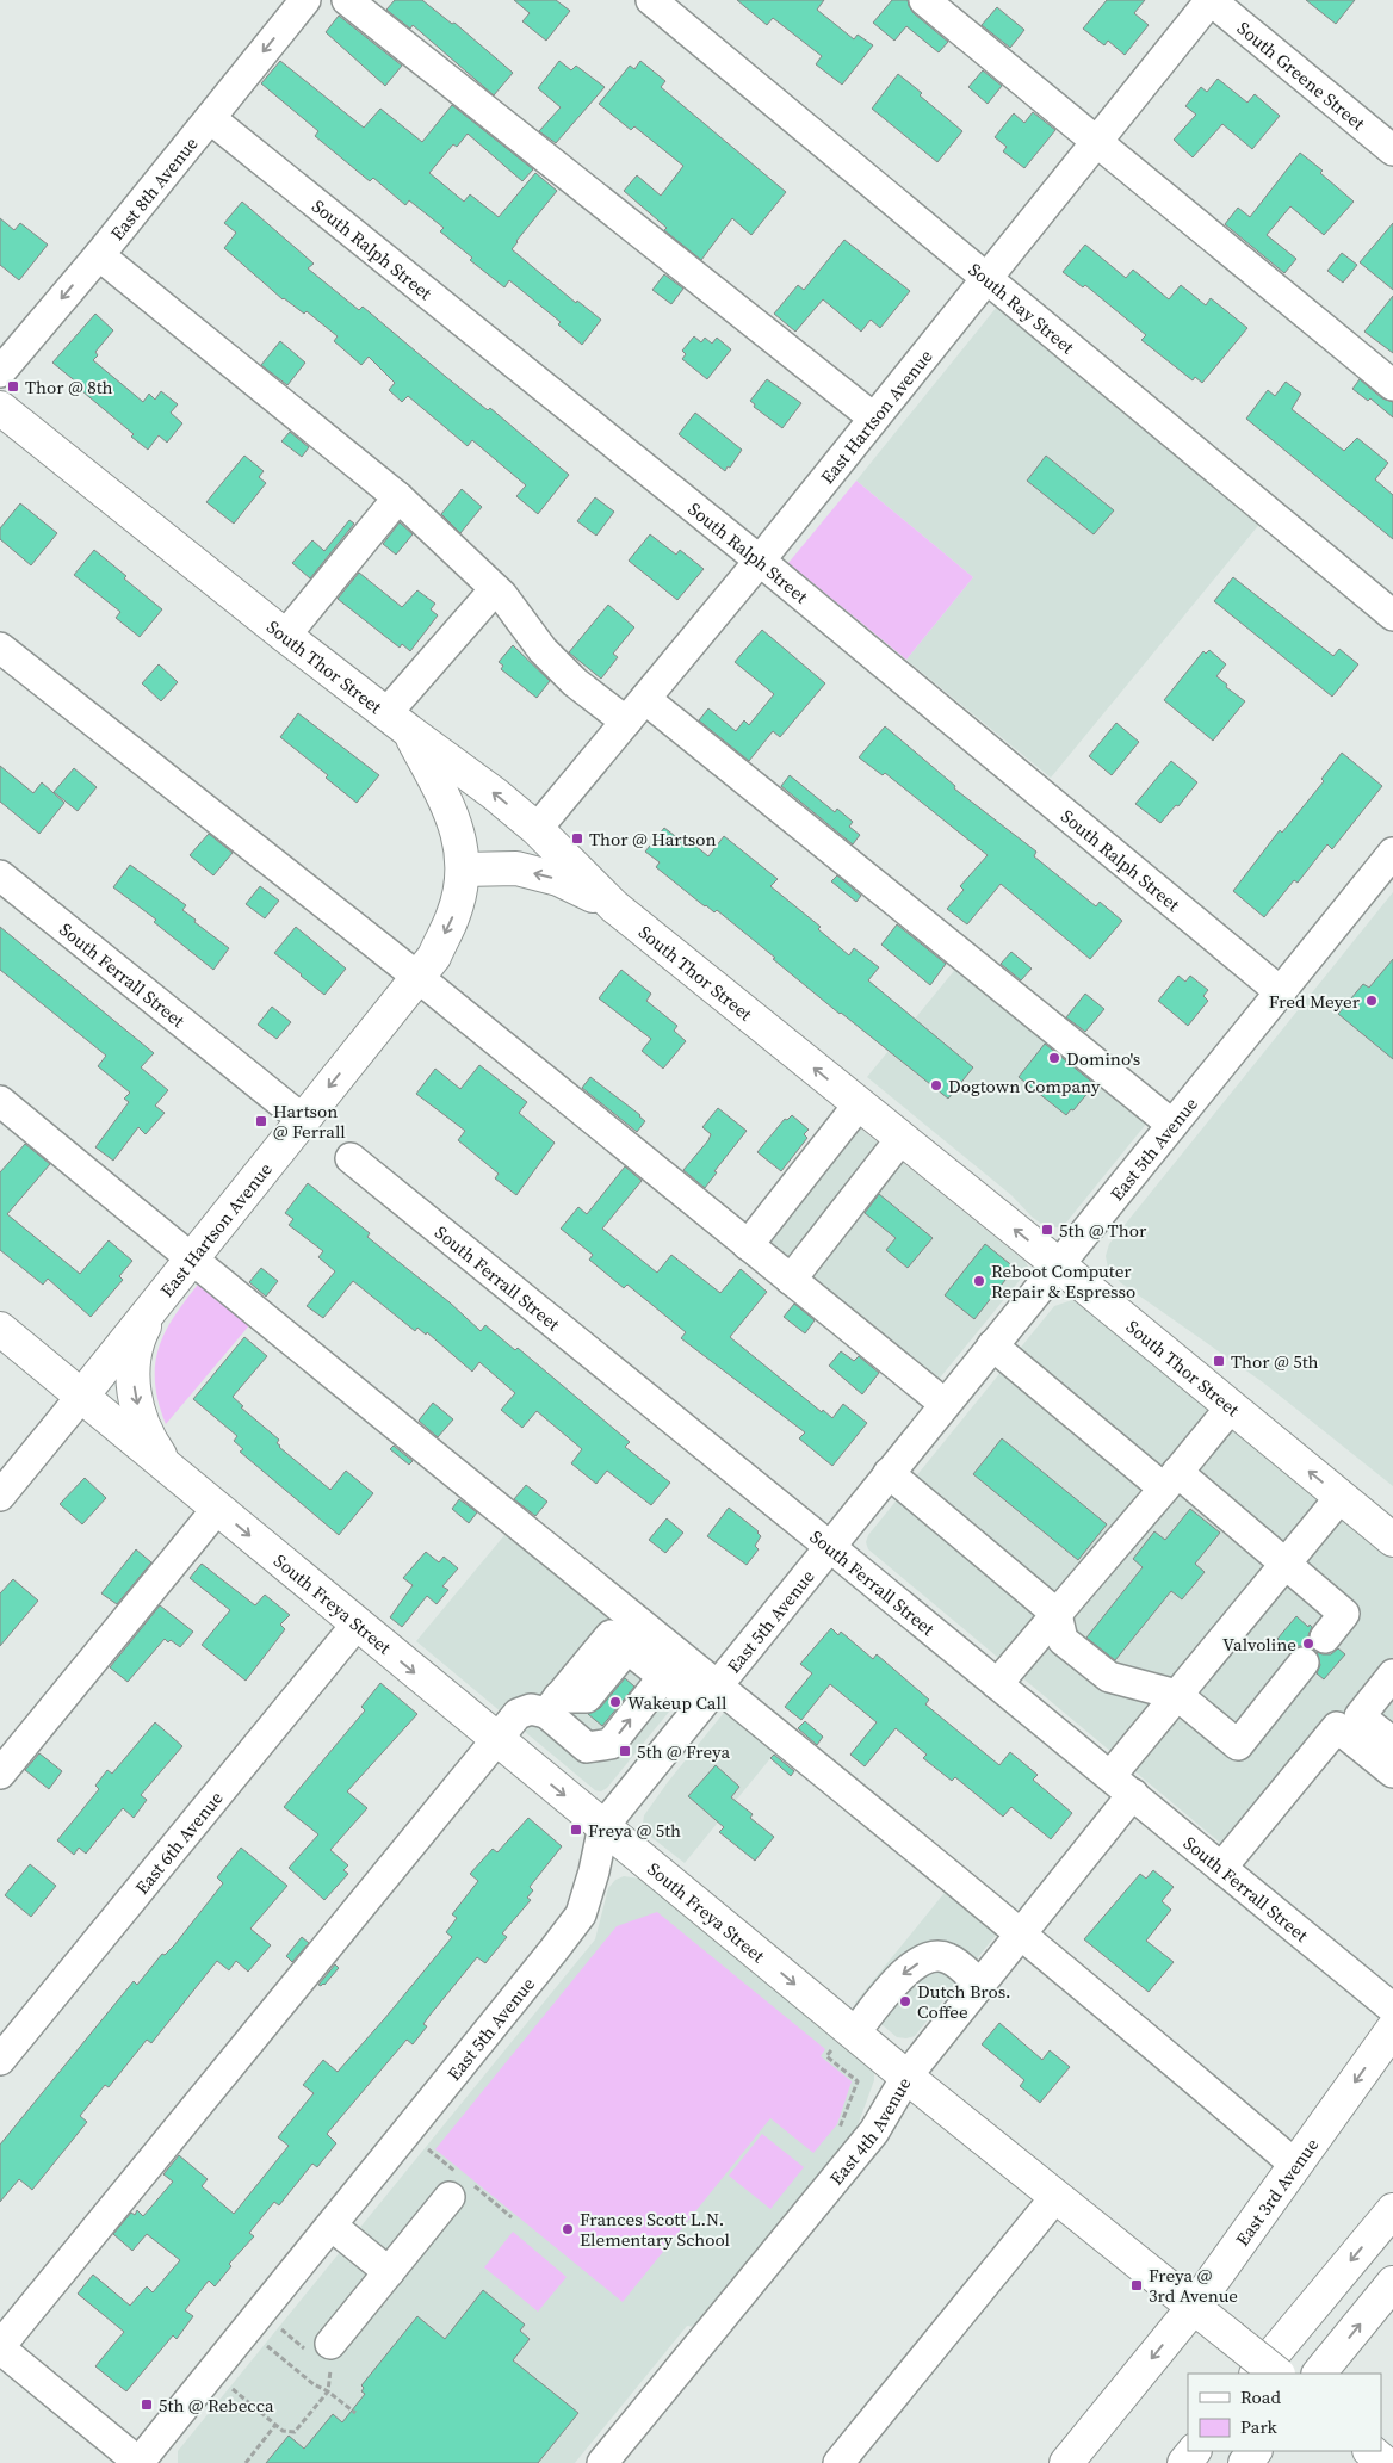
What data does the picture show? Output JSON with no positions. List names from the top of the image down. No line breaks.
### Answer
{"streets":{"main road":["East Hartson Avenue","South Thor Street","South Freya Street","East 3rd Avenue"],"street":["South Greene Street","East 8th Avenue","South Ralph Street","South Ray Street","South Ferrall Street","East 5th Avenue","East 6th Avenue","East 4th Avenue"]},"crossings":[["South Greene Street","East Hartson Avenue"],["East 8th Avenue","South Ralph Street"],["South Ralph Street","East Hartson Avenue"],["South Ralph Street","East 5th Avenue"],["South Ray Street","East Hartson Avenue"],["East Hartson Avenue","South Thor Street"],["East Hartson Avenue","South Ferrall Street"],["East Hartson Avenue","South Freya Street"],["South Thor Street","East 5th Avenue"],["South Thor Street","East 4th Avenue"],["South Ferrall Street","East 5th Avenue"],["South Ferrall Street","East 4th Avenue"],["East 5th Avenue","South Freya Street"],["South Freya Street","East 6th Avenue"],["South Freya Street","East 4th Avenue"],["South Freya Street","East 3rd Avenue"]],"one_way":["East 8th Avenue","South Thor Street","South Freya Street","East 3rd Avenue"],"places":{"transit":["Thor @ 8th","Thor @ Hartson","Hartson @ Ferrall","5th @ Thor","Thor @ 5th","5th @ Freya","Freya @ 5th","Freya @ 3rd Avenue","5th @ Rebecca"],"other":["Fred Meyer","Domino's","Dogtown Company","Reboot Computer Repair & Espresso","Valvoline","Wakeup Call","Dutch Bros. Coffee","Frances Scott L.N. Elementary School"]},"legend":["Road","Park"]}
